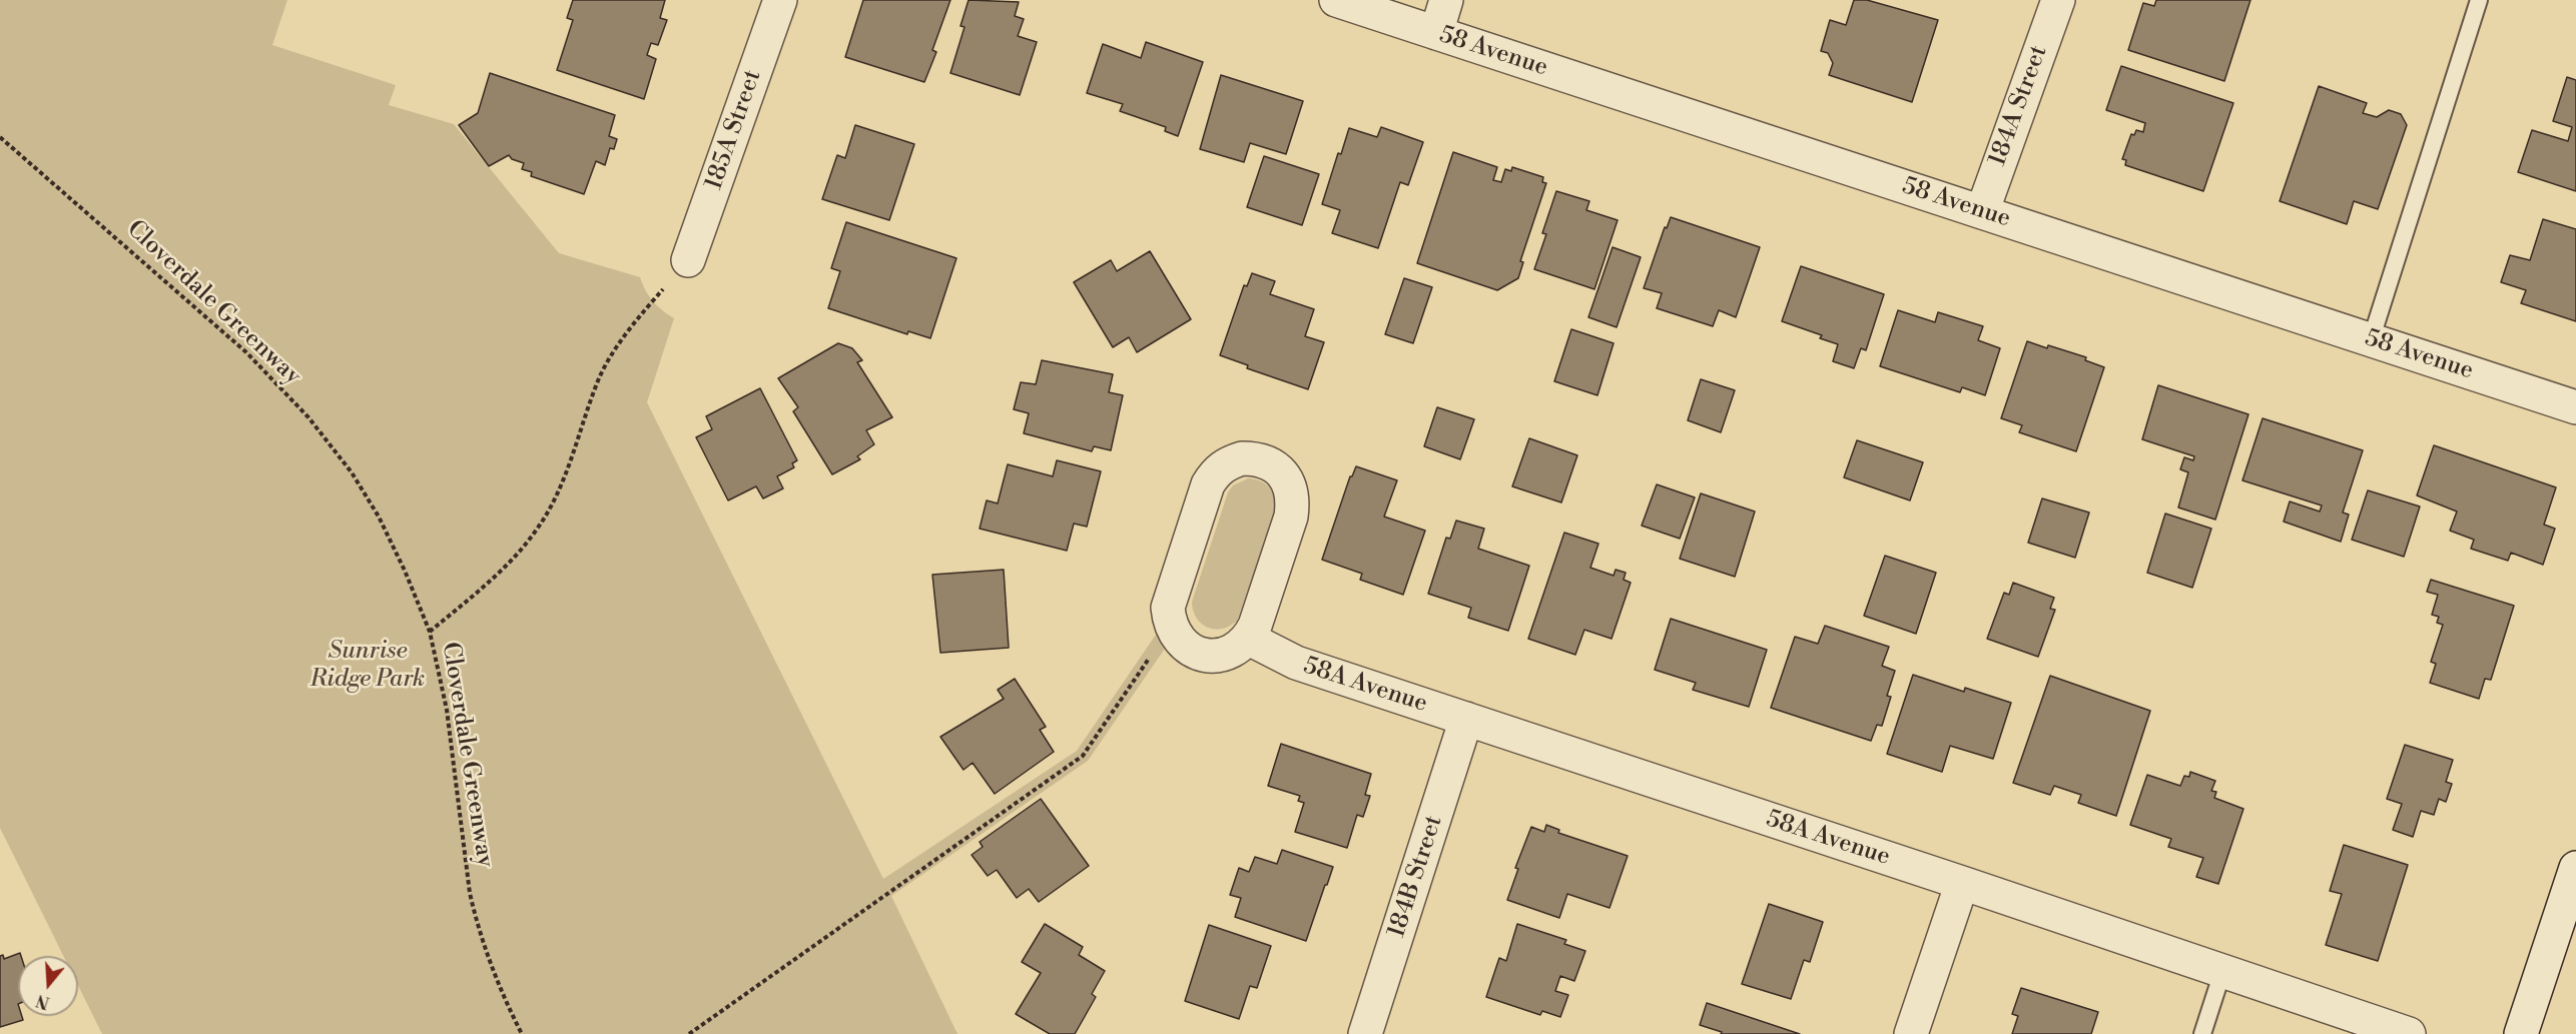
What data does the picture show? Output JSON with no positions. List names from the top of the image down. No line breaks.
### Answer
{"streets":{"street":["58 Avenue","184A Street","185A Street","58A Avenue","184B Street"],"path":["Cloverdale Greenway"]},"crossings":[["58 Avenue","184A Street"],["58A Avenue","184B Street"]],"parks":["Sunrise Ridge Park"],"north":"bottom"}
